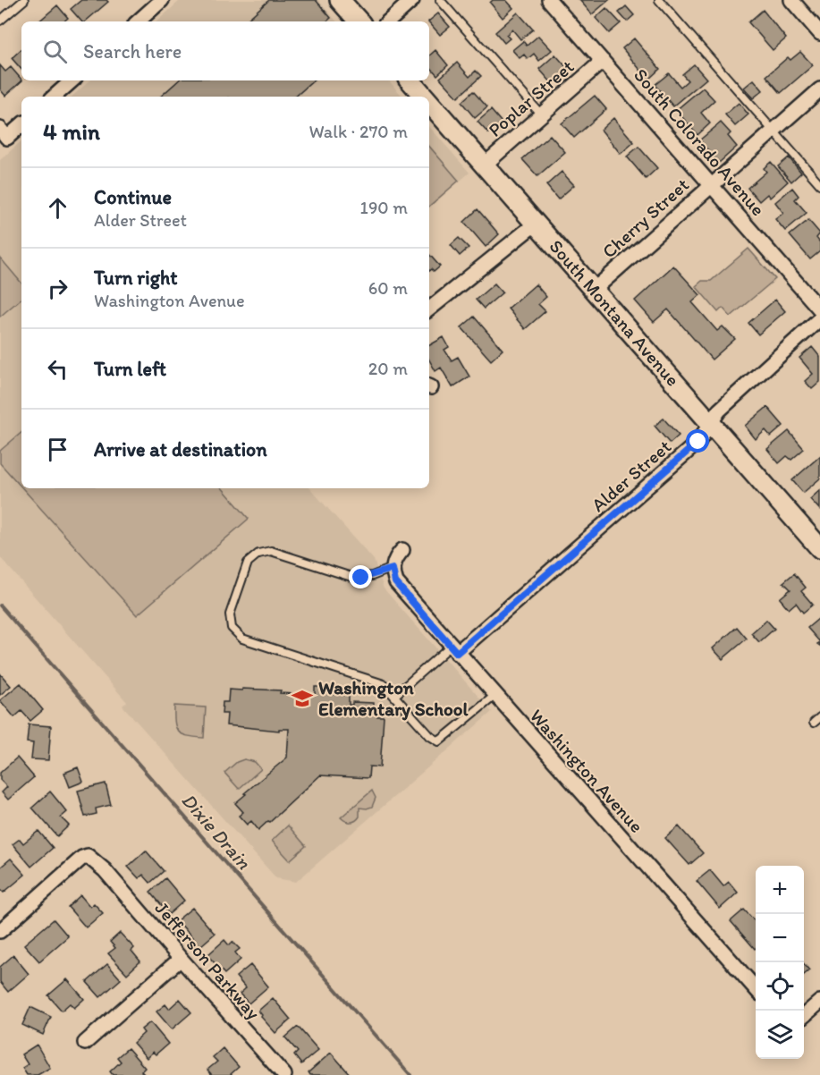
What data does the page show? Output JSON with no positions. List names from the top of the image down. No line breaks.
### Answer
{"streets":{"street":["Poplar Street","South Colorado Avenue","Cherry Street","South Montana Avenue","Alder Street","Washington Avenue","Jefferson Parkway"]},"crossings":[["Poplar Street","South Colorado Avenue"],["Poplar Street","South Montana Avenue"],["South Colorado Avenue","Cherry Street"],["Cherry Street","South Montana Avenue"],["South Montana Avenue","Alder Street"],["Alder Street","Washington Avenue"]],"water":["Dixie Drain"],"places":{"school or university":["Washington Elementary School"]},"page":{"search":"Search here","heading":["4 min","Walk · 270 m"],"list":[["Continue","Alder Street","190 m"],["Turn right","Washington Avenue","60 m"],["Turn left","20 m"],"Arrive at destination"],"map_buttons":["+","−"]}}
